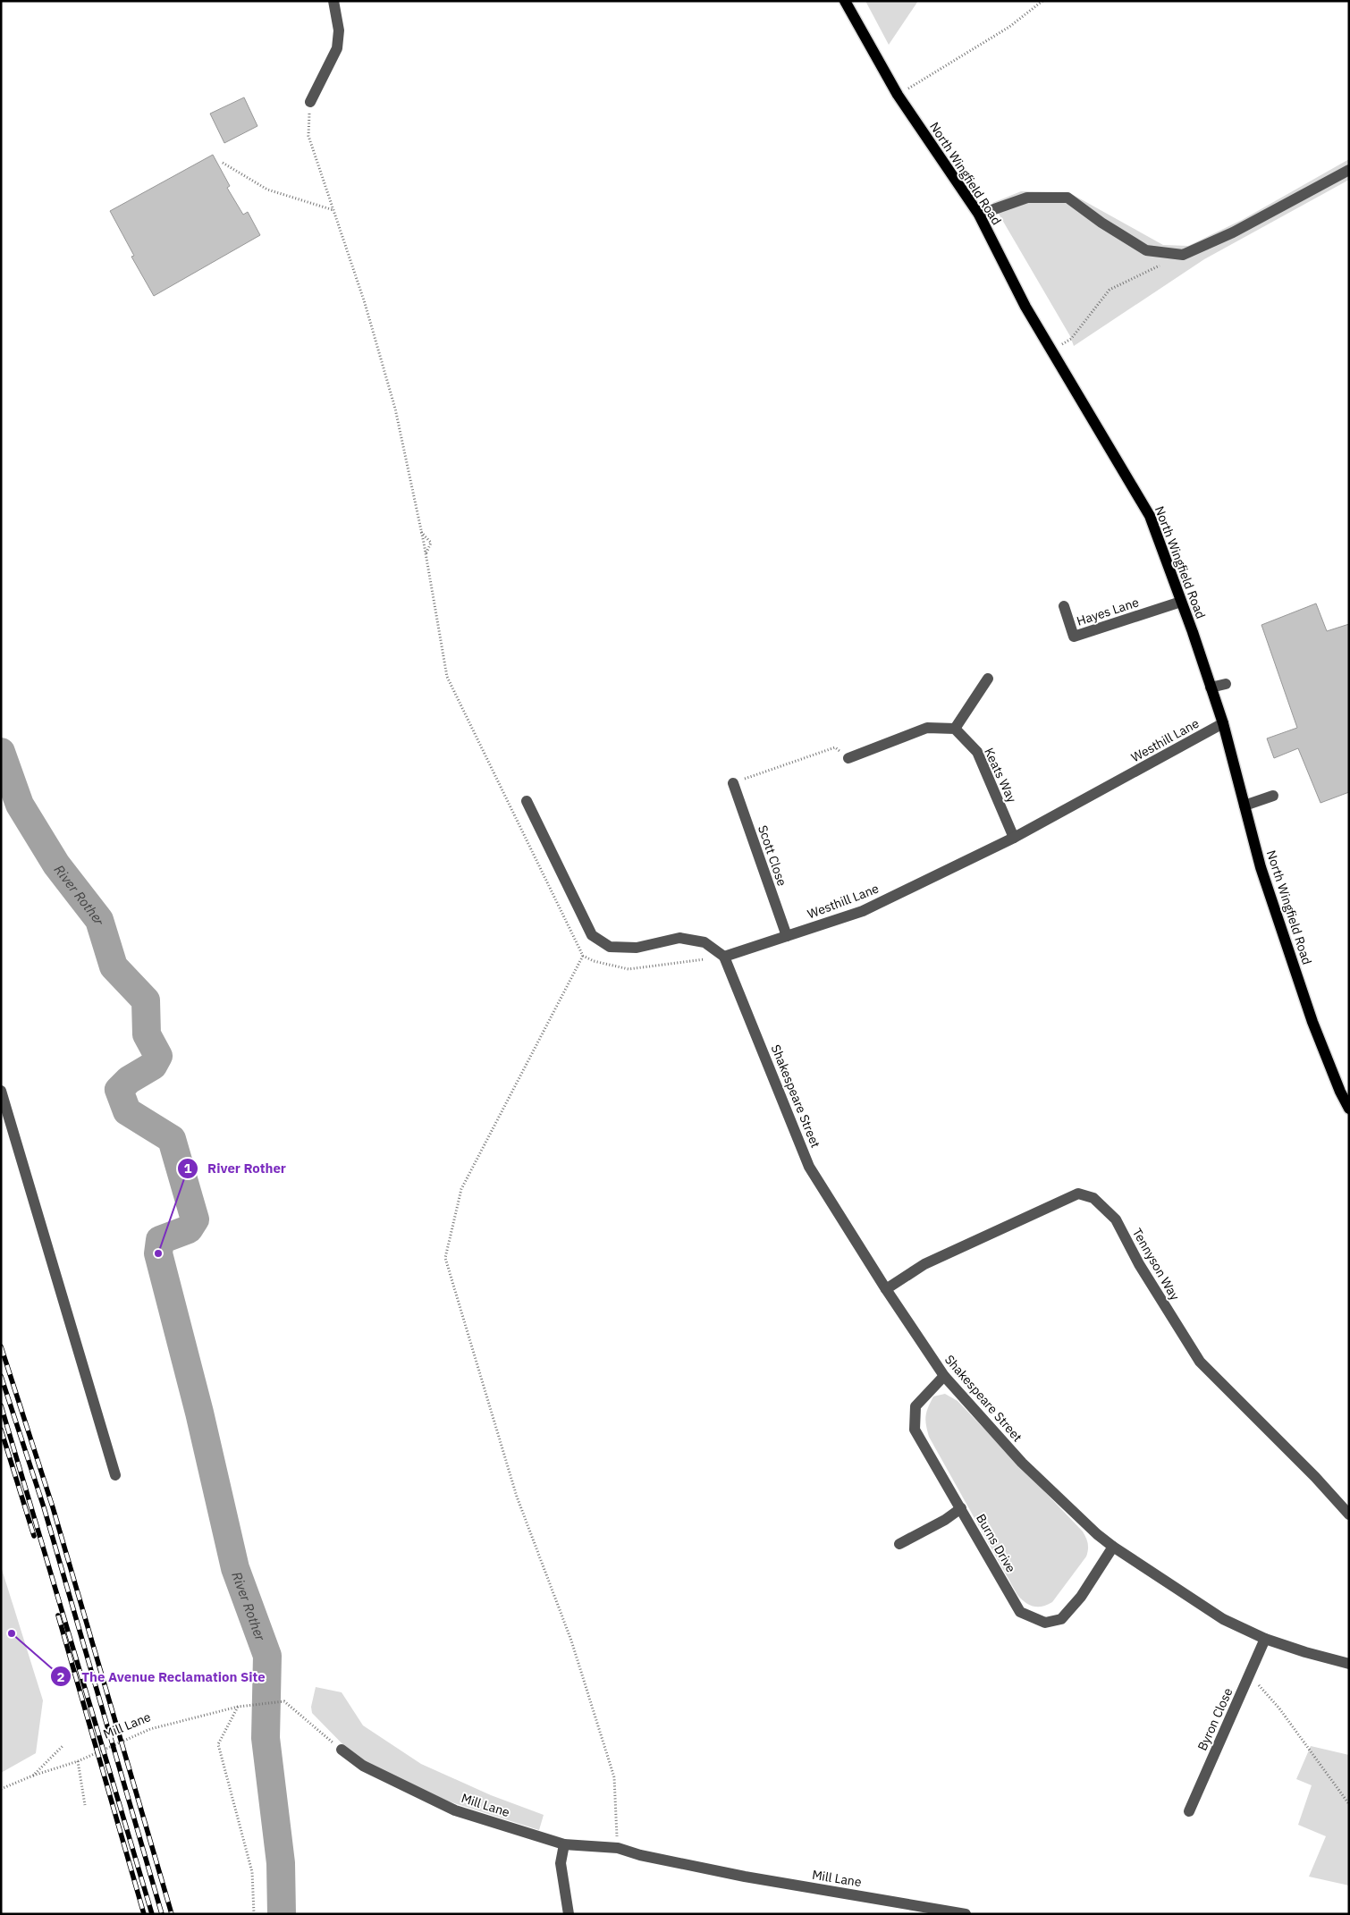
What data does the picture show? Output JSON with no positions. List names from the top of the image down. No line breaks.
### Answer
{"streets":{"main road":["North Wingfield Road"],"street":["Hayes Lane","Westhill Lane","Keats Way","Scott Close","Shakespeare Street","Tennyson Way","Burns Drive","Byron Close","Mill Lane"]},"crossings":[["North Wingfield Road","Hayes Lane"],["North Wingfield Road","Westhill Lane"],["Westhill Lane","Keats Way"],["Westhill Lane","Scott Close"],["Westhill Lane","Shakespeare Street"],["Shakespeare Street","Tennyson Way"],["Shakespeare Street","Burns Drive"],["Shakespeare Street","Byron Close"]],"water":["River Rother"],"places":["River Rother","The Avenue Reclamation Site"]}
